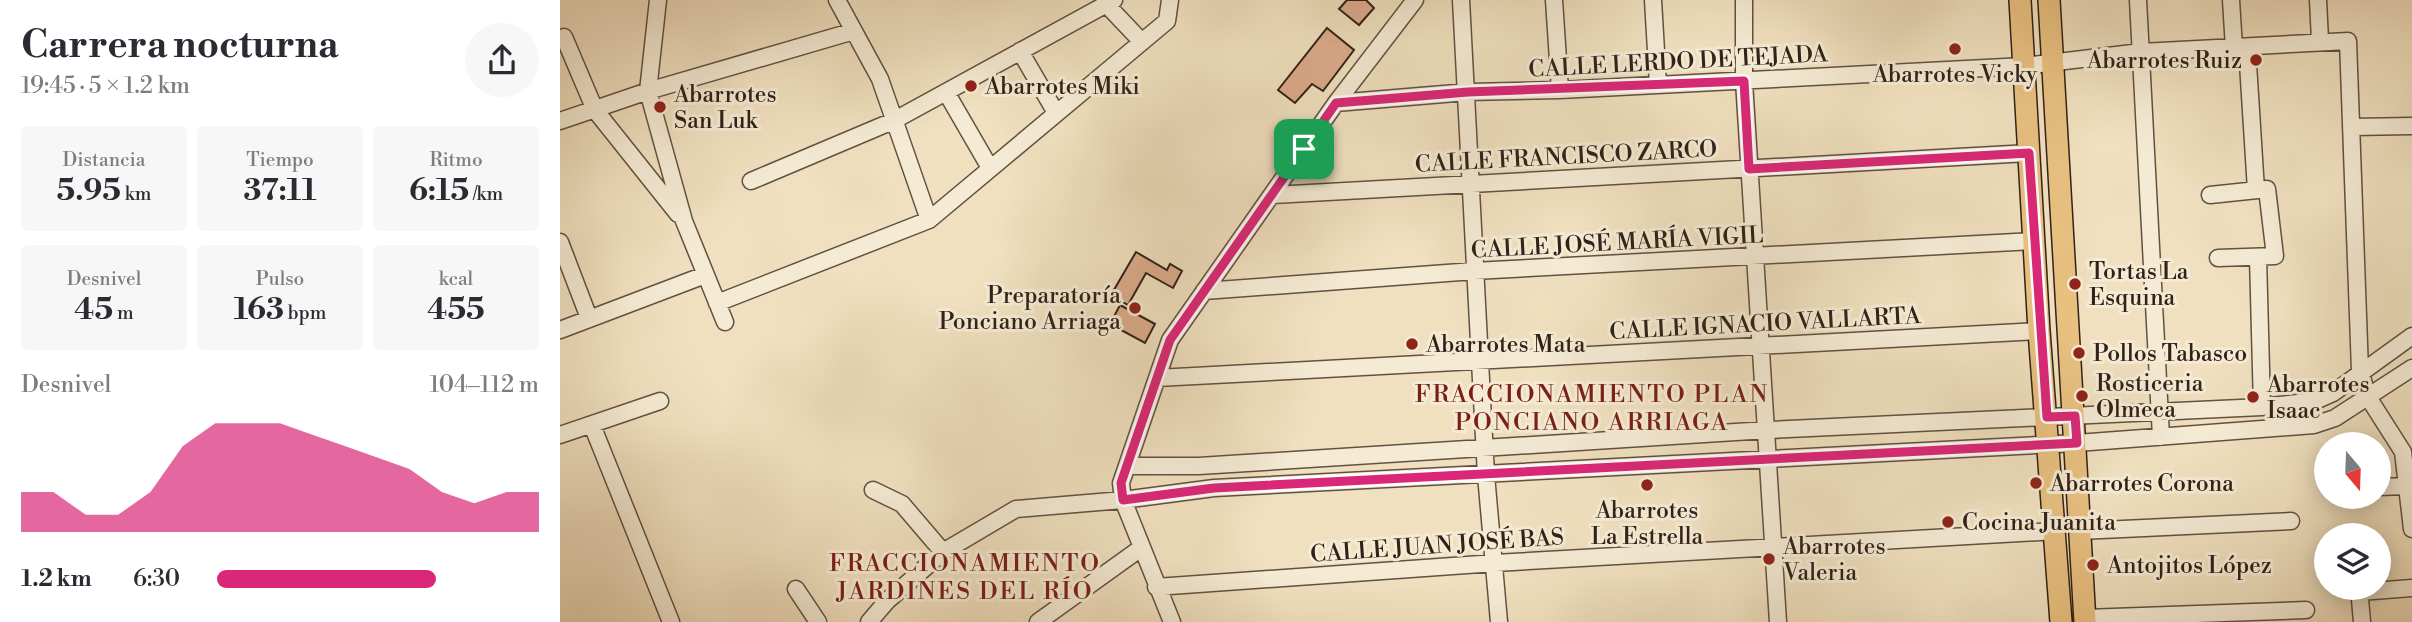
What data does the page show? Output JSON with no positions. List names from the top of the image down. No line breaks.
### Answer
{"streets":{"street":["CALLE LERDO DE TEJADA","CALLE FRANCISCO ZARCO","CALLE JOSÉ MARÍA VIGIL","CALLE IGNACIO VALLARTA","CALLE JUAN JOSÉ BAS"]},"districts":["FRACCIONAMIENTO PLAN PONCIANO ARRIAGA","FRACCIONAMIENTO JARDINES DEL RÍO"],"places":["Abarrotes Vicky","Abarrotes Ruiz","Abarrotes Miki","Abarrotes San Luk","Tortas La Esquina","Preparatoría Ponciano Arriaga","Abarrotes Mata","Pollos Tabasco","Rosticeria Olmeca","Abarrotes Isaac","Abarrotes Corona","Abarrotes La Estrella","Cocina Juanita","Abarrotes Valeria","Antojitos López"],"north":"bottom","page":{"heading":["Carrera nocturna","19:45 · 5 × 1.2 km"],"stats":[["Distancia","5.95 km"],["Tiempo","37:11"],["Ritmo","6:15 /km"],["Desnivel","45 m"],["Pulso","163 bpm"],["kcal","455"]],"chart":["Desnivel","104–112 m"],"list":[{"name":"1.2 km","note":"6:30"}]}}
